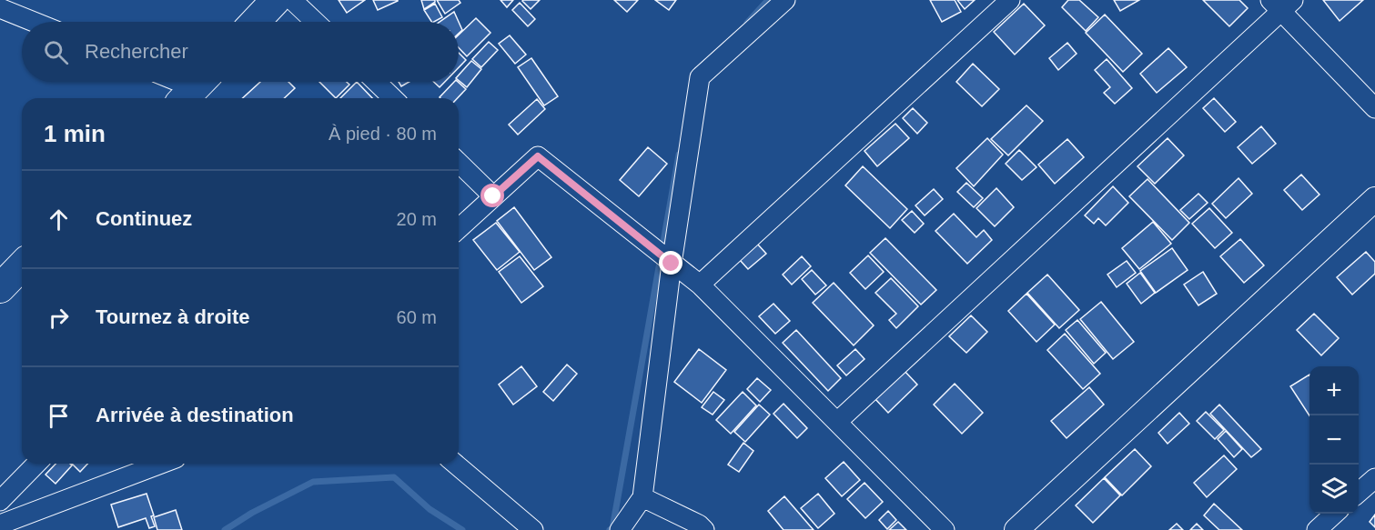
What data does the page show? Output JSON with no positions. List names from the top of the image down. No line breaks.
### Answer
{"page":{"search":"Rechercher","heading":["1 min","À pied · 80 m"],"list":[["Continuez","20 m"],["Tournez à droite","60 m"],"Arrivée à destination"],"map_buttons":["+","−"]}}
